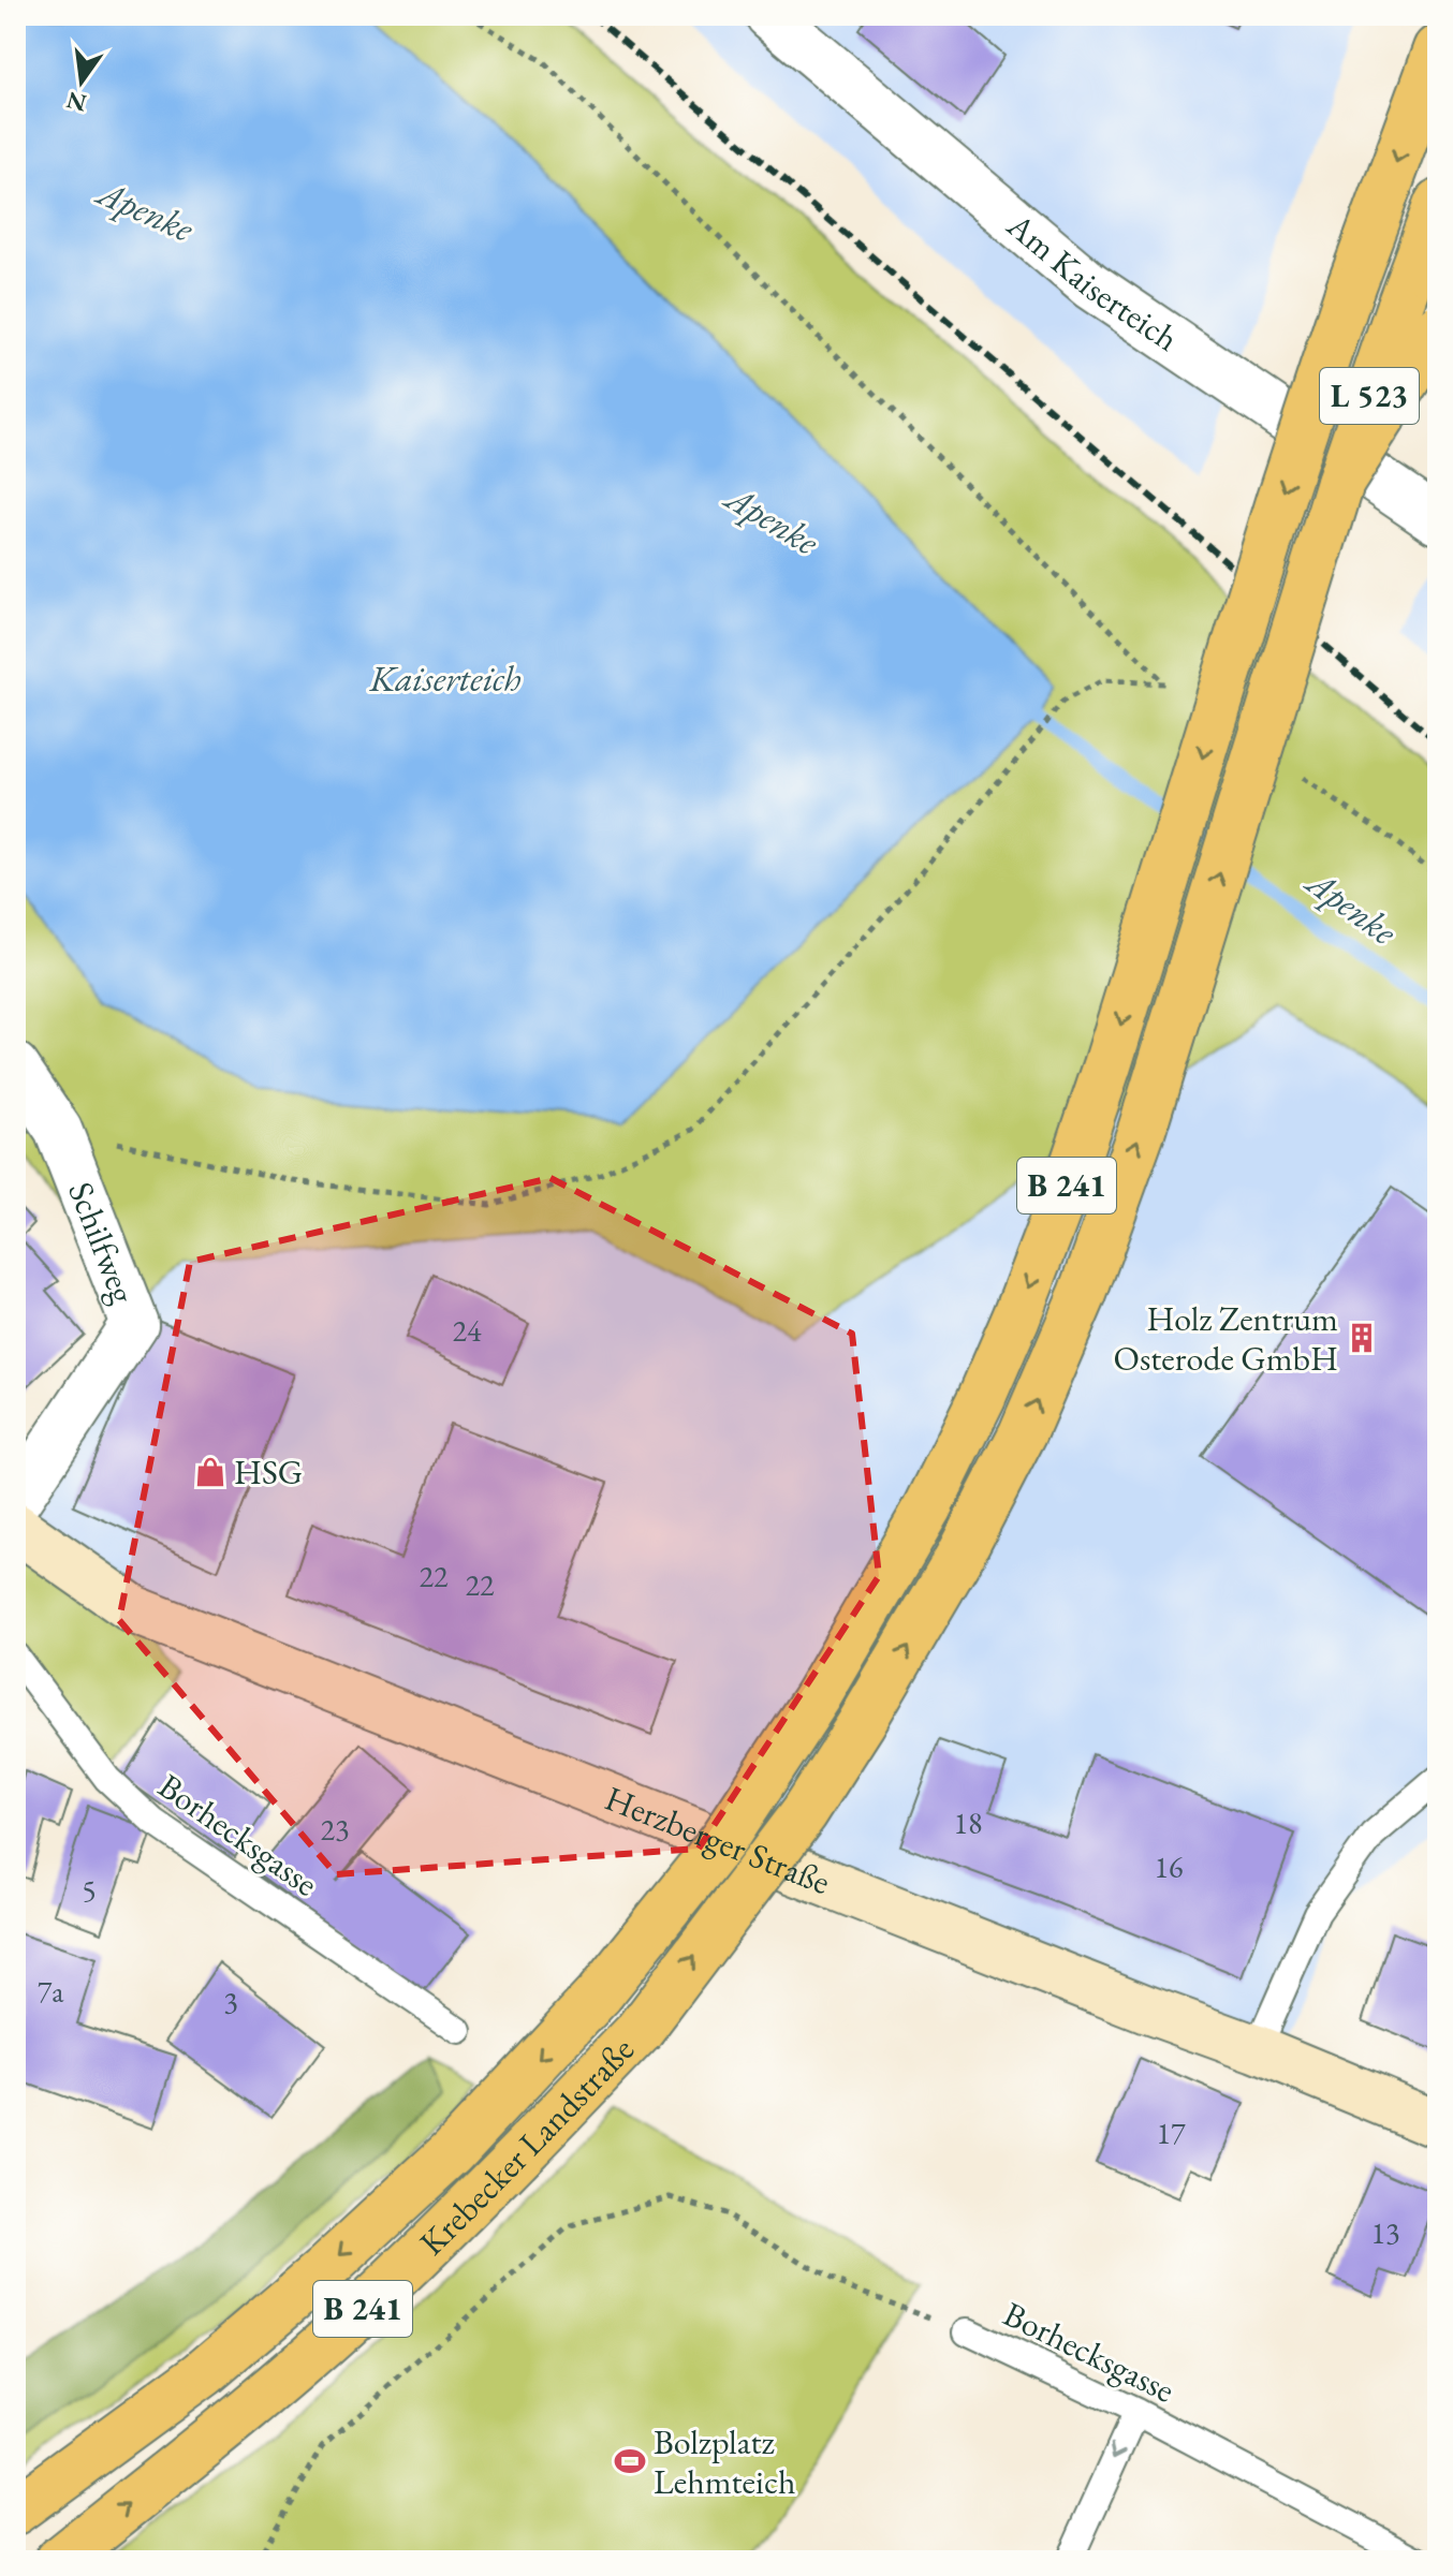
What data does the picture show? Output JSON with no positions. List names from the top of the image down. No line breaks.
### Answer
{"streets":{"main road":["B 241","Krebecker Landstraße"],"street":["Am Kaiserteich","Schilfweg","Herzberger Straße"],"lane":["Borhecksgasse"]},"water":["Apenke","Kaiserteich"],"places":{"building":["Holz Zentrum Osterode GmbH"],"shop":["HSG"],"sports":["Bolzplatz Lehmteich"]},"house_numbers":["24","22","22","18","23","16","5","7a","3","17","13"],"north":"bottom"}
